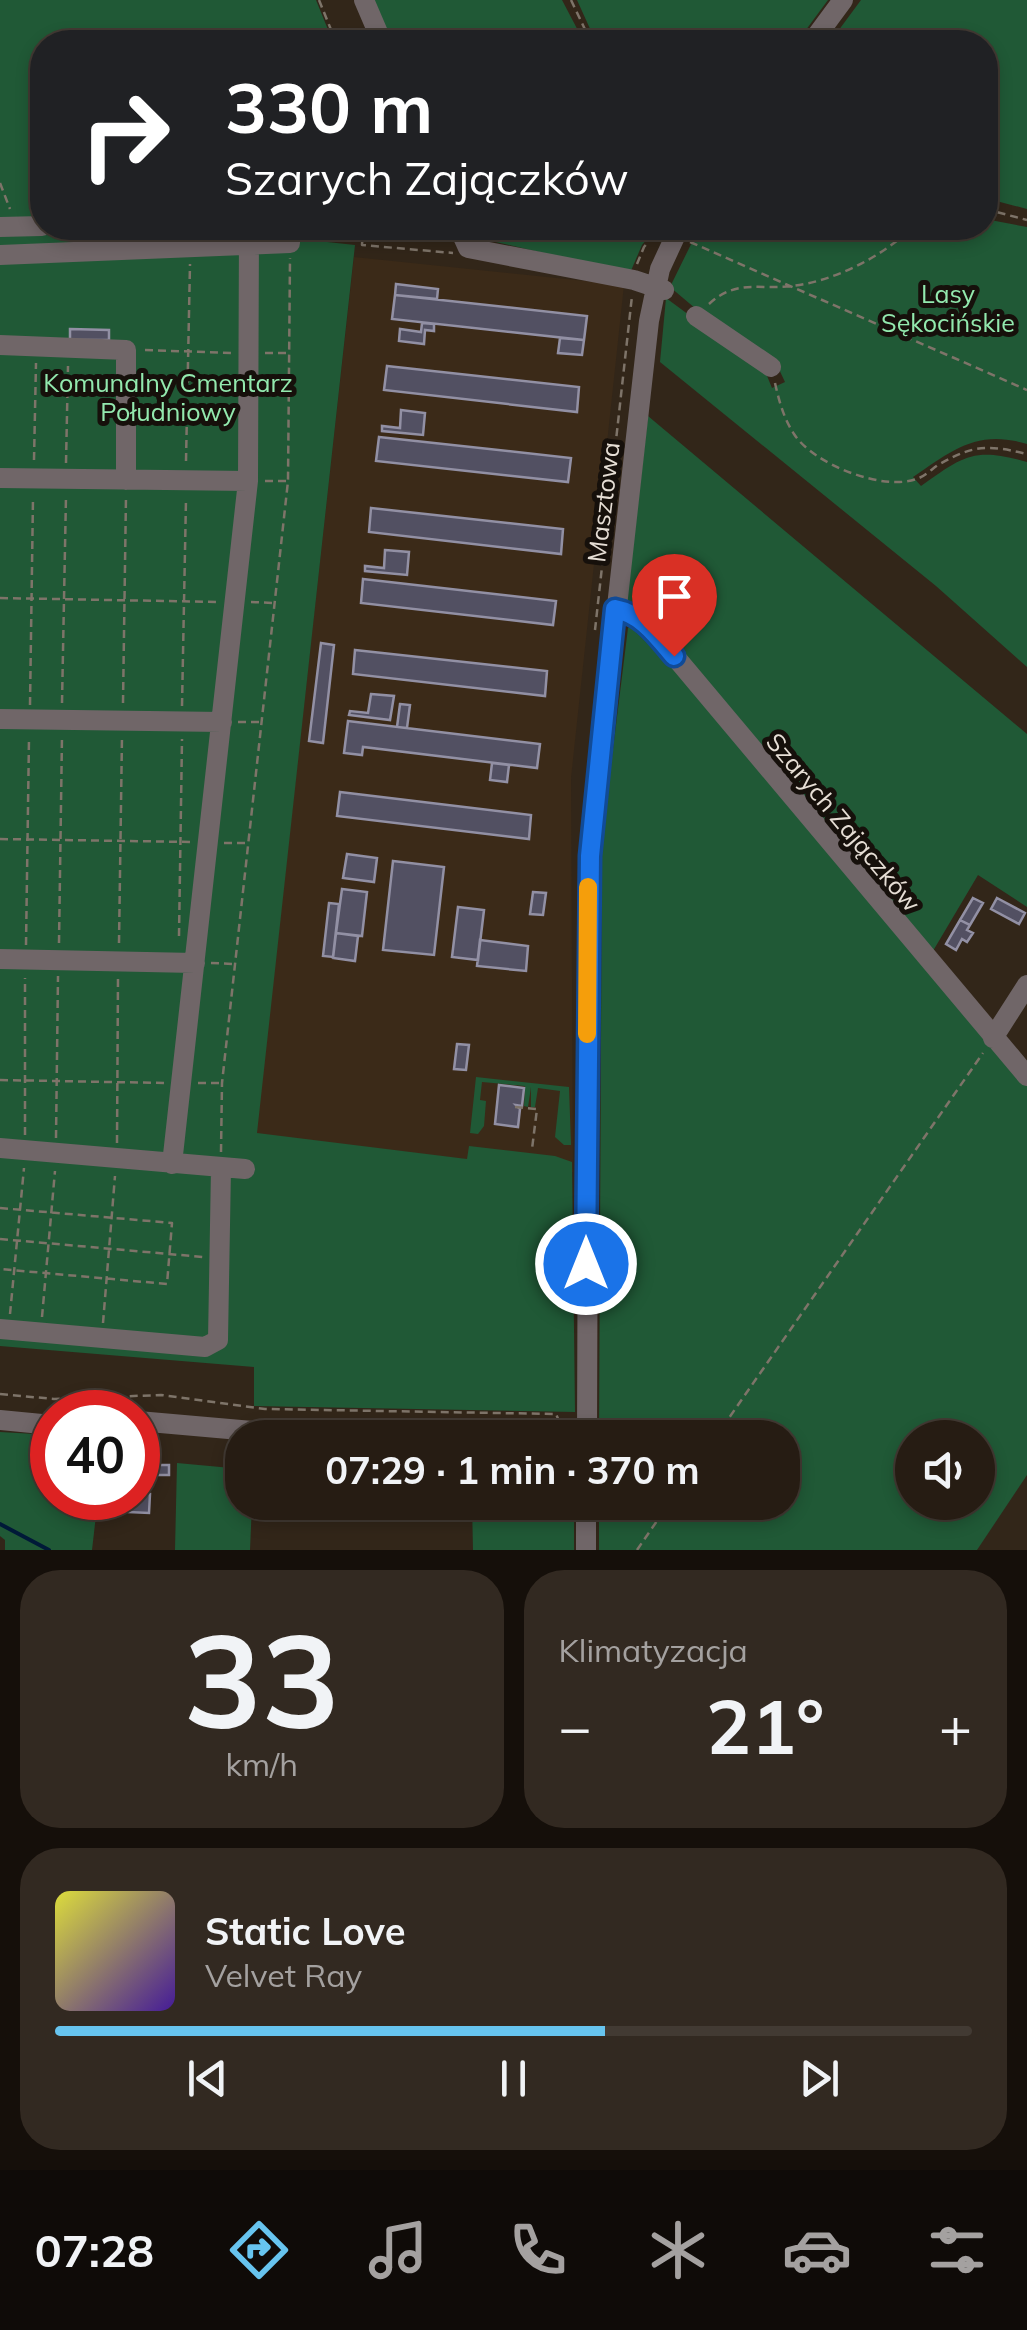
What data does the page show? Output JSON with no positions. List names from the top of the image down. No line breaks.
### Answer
{"streets":{"street":["Masztowa","Szarych Zajączków"]},"crossings":[["Masztowa","Szarych Zajączków"]],"parks":["Lasy Sękocińskie","Komunalny Cmentarz Południowy"],"page":{"turn":["330 m","Szarych Zajączków"],"limit":"40","trip":"07:29 · 1 min · 370 m","tile":[["33","km/h"],"Klimatyzacja"],"heat":["−","21°","+"],"song":["Static Love","Velvet Ray"],"tabs":"07:28"}}
